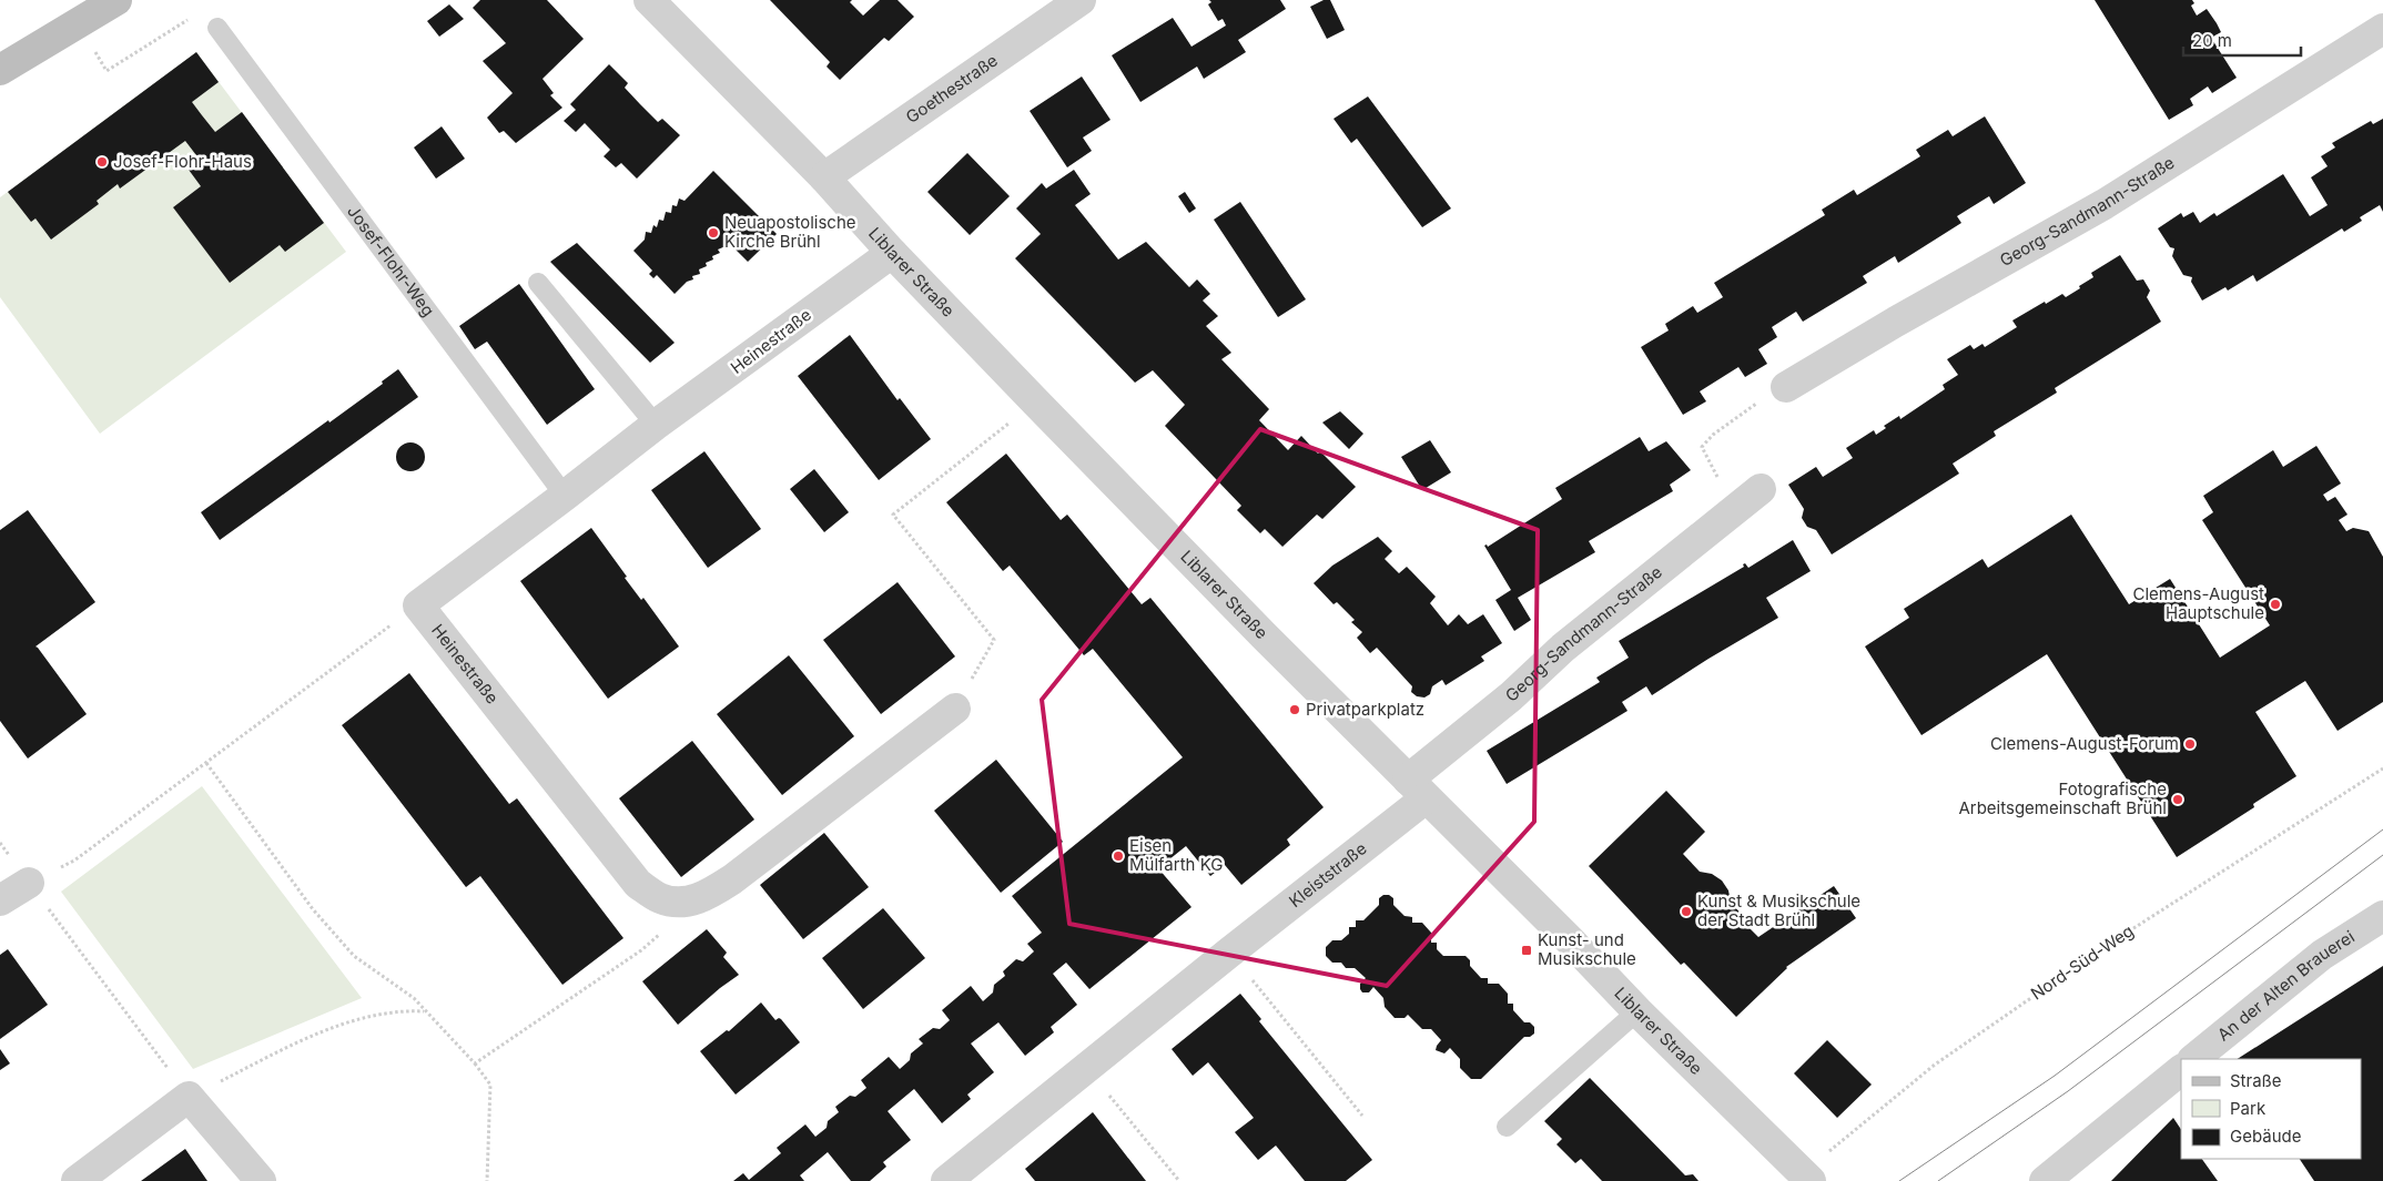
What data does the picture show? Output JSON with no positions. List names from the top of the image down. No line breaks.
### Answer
{"streets":{"street":["Goethestraße","Georg-Sandmann-Straße","Liblarer Straße","Heinestraße","Kleiststraße","An der Alten Brauerei"],"lane":["Josef-Flohr-Weg"],"path":["Nord-Süd-Weg"]},"crossings":[["Goethestraße","Liblarer Straße"],["Georg-Sandmann-Straße","Liblarer Straße"],["Georg-Sandmann-Straße","Kleiststraße"],["Josef-Flohr-Weg","Heinestraße"],["Liblarer Straße","Heinestraße"],["Liblarer Straße","Kleiststraße"],["Liblarer Straße","Nord-Süd-Weg"]],"places":{"other":["Josef-Flohr-Haus","Neuapostolische Kirche Brühl","Clemens-August Hauptschule","Privatparkplatz","Clemens-August-Forum","Fotografische Arbeitsgemeinschaft Brühl","Eisen Mülfarth KG","Kunst & Musikschule der Stadt Brühl"],"transit":["Kunst- und Musikschule"]},"legend":["Straße","Park","Gebäude"],"scale_bar":"20 m"}
